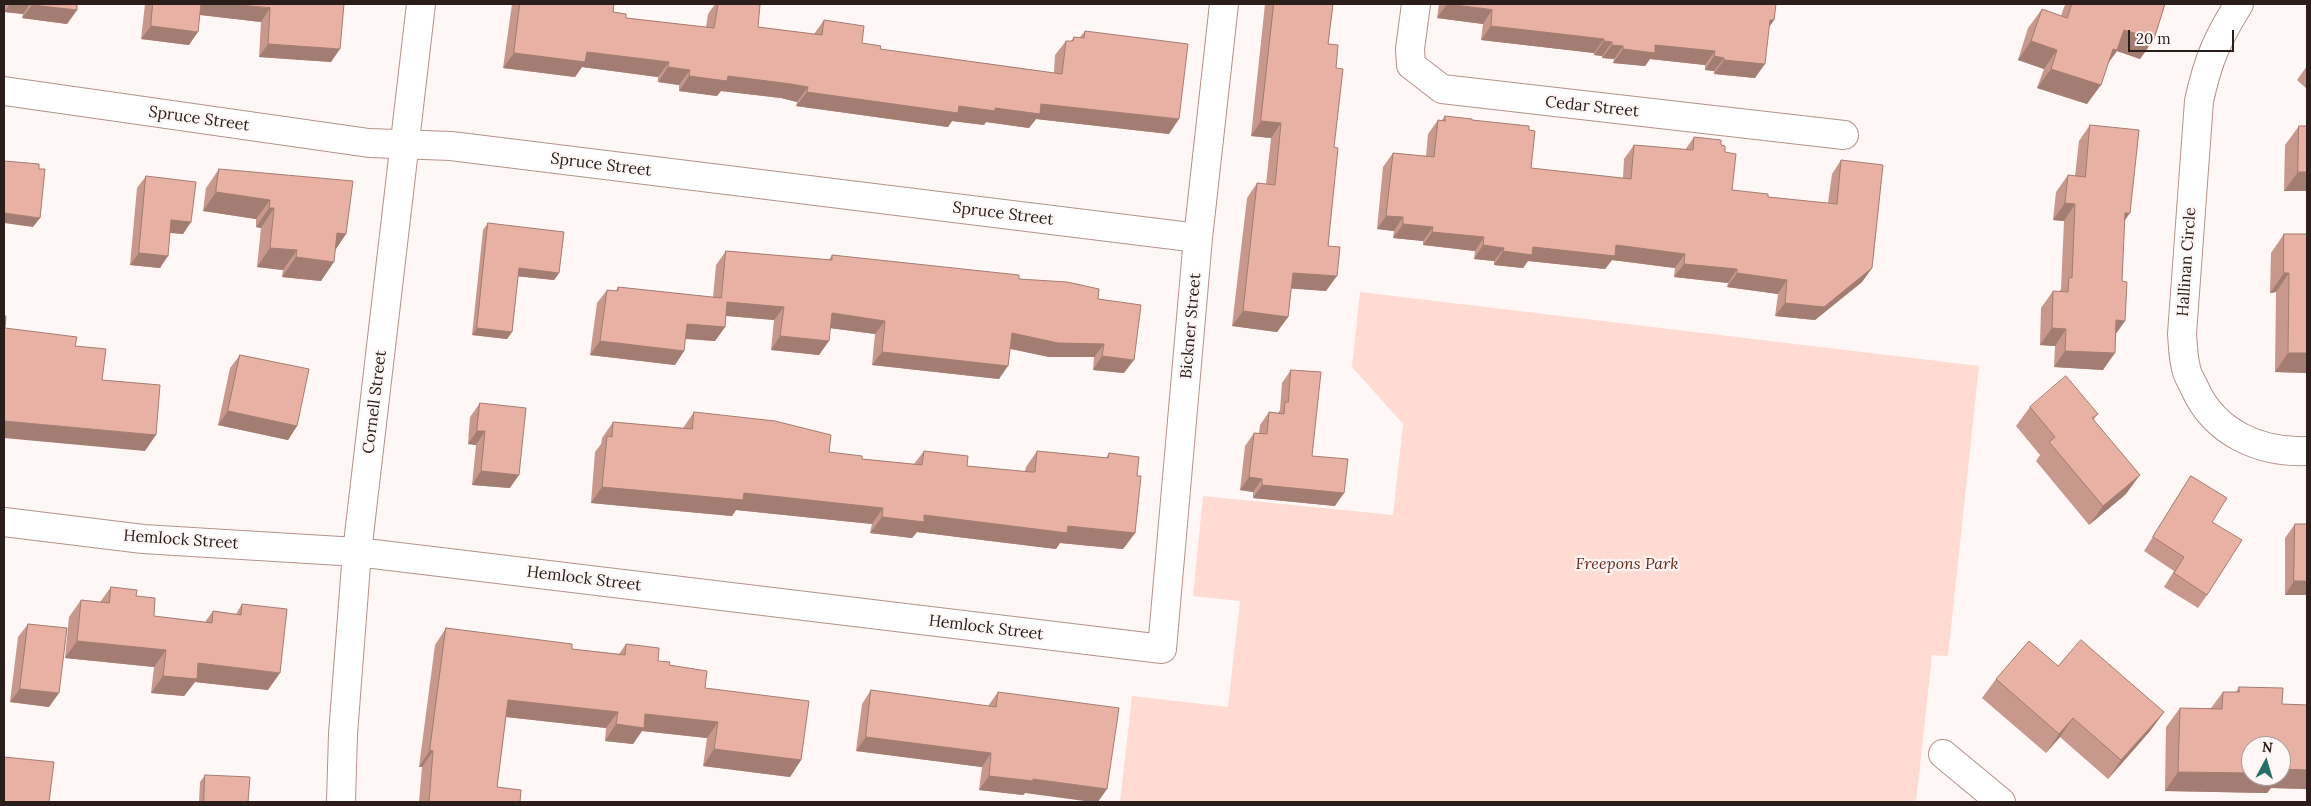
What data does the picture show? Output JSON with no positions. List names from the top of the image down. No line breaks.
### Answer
{"streets":{"street":["Cedar Street","Spruce Street","Hallinan Circle","Bickner Street","Cornell Street","Hemlock Street"]},"crossings":[["Spruce Street","Bickner Street"],["Spruce Street","Cornell Street"],["Bickner Street","Hemlock Street"],["Cornell Street","Hemlock Street"]],"parks":["Freepons Park"],"scale_bar":"20 m","north":"top"}
